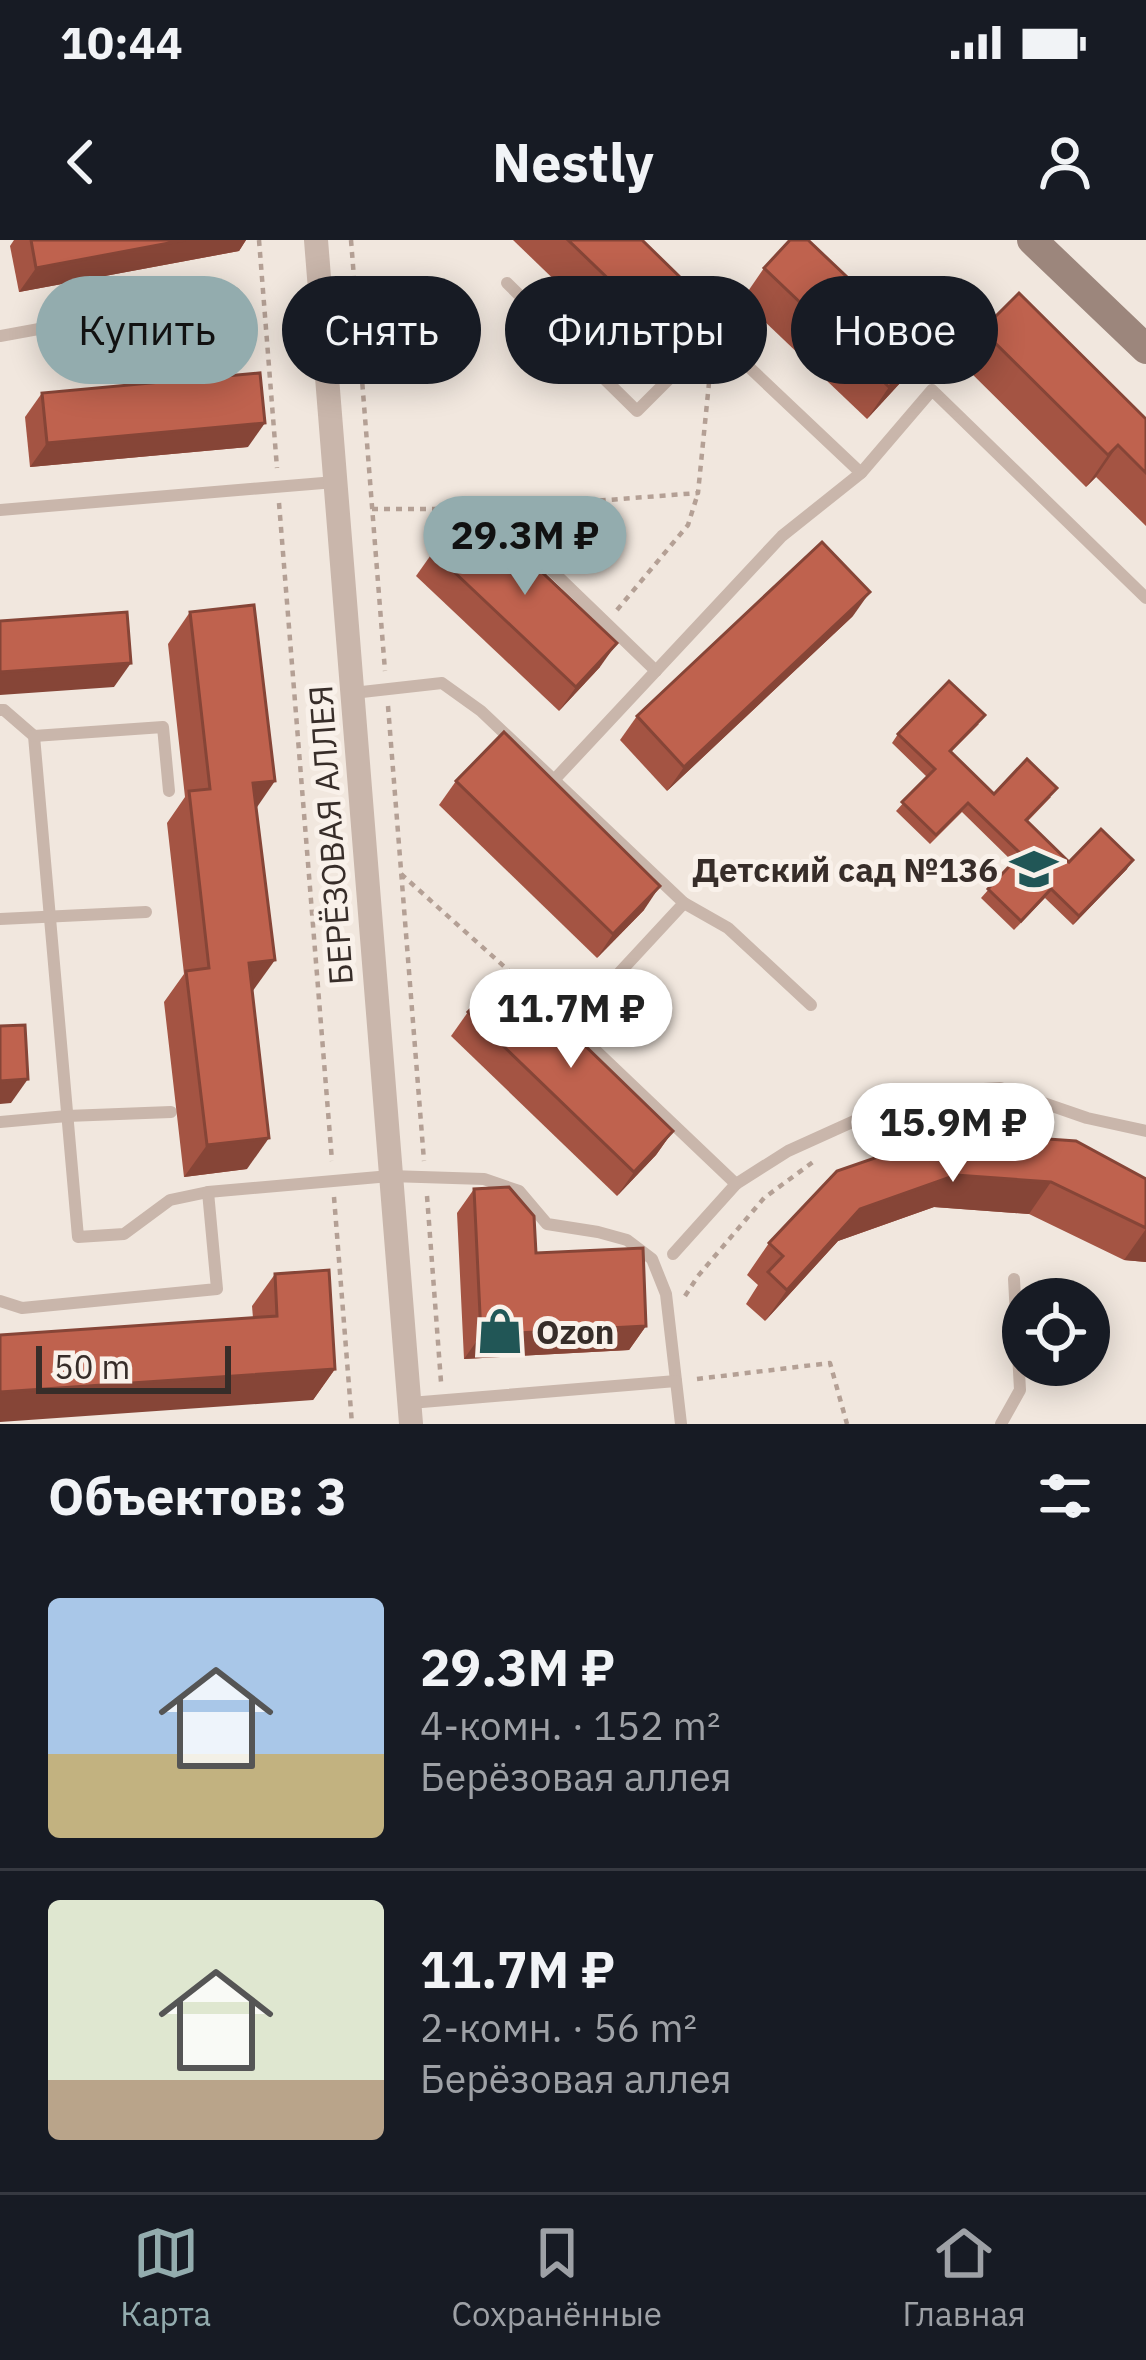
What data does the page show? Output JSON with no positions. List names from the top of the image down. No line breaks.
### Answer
{"streets":{"street":["БЕРЁЗОВАЯ АЛЛЕЯ"]},"places":{"school or university":["Детский сад №136"],"shop":["Ozon"]},"scale_bar":"50 m","page":{"status":"10:44","header":"Nestly","chip":["Купить","Снять","Фильтры","Новое"],"price":["29.3M ₽","11.7M ₽","15.9M ₽"],"scale":"50 m","heading":"Объектов: 3","list":[{"name":"29.3M ₽","note":"4-комн. · 152 m² · Берёзовая аллея"},{"name":"11.7M ₽","note":"2-комн. · 56 m² · Берёзовая аллея"}],"tabs":["Карта","Сохранённые","Главная"]}}
